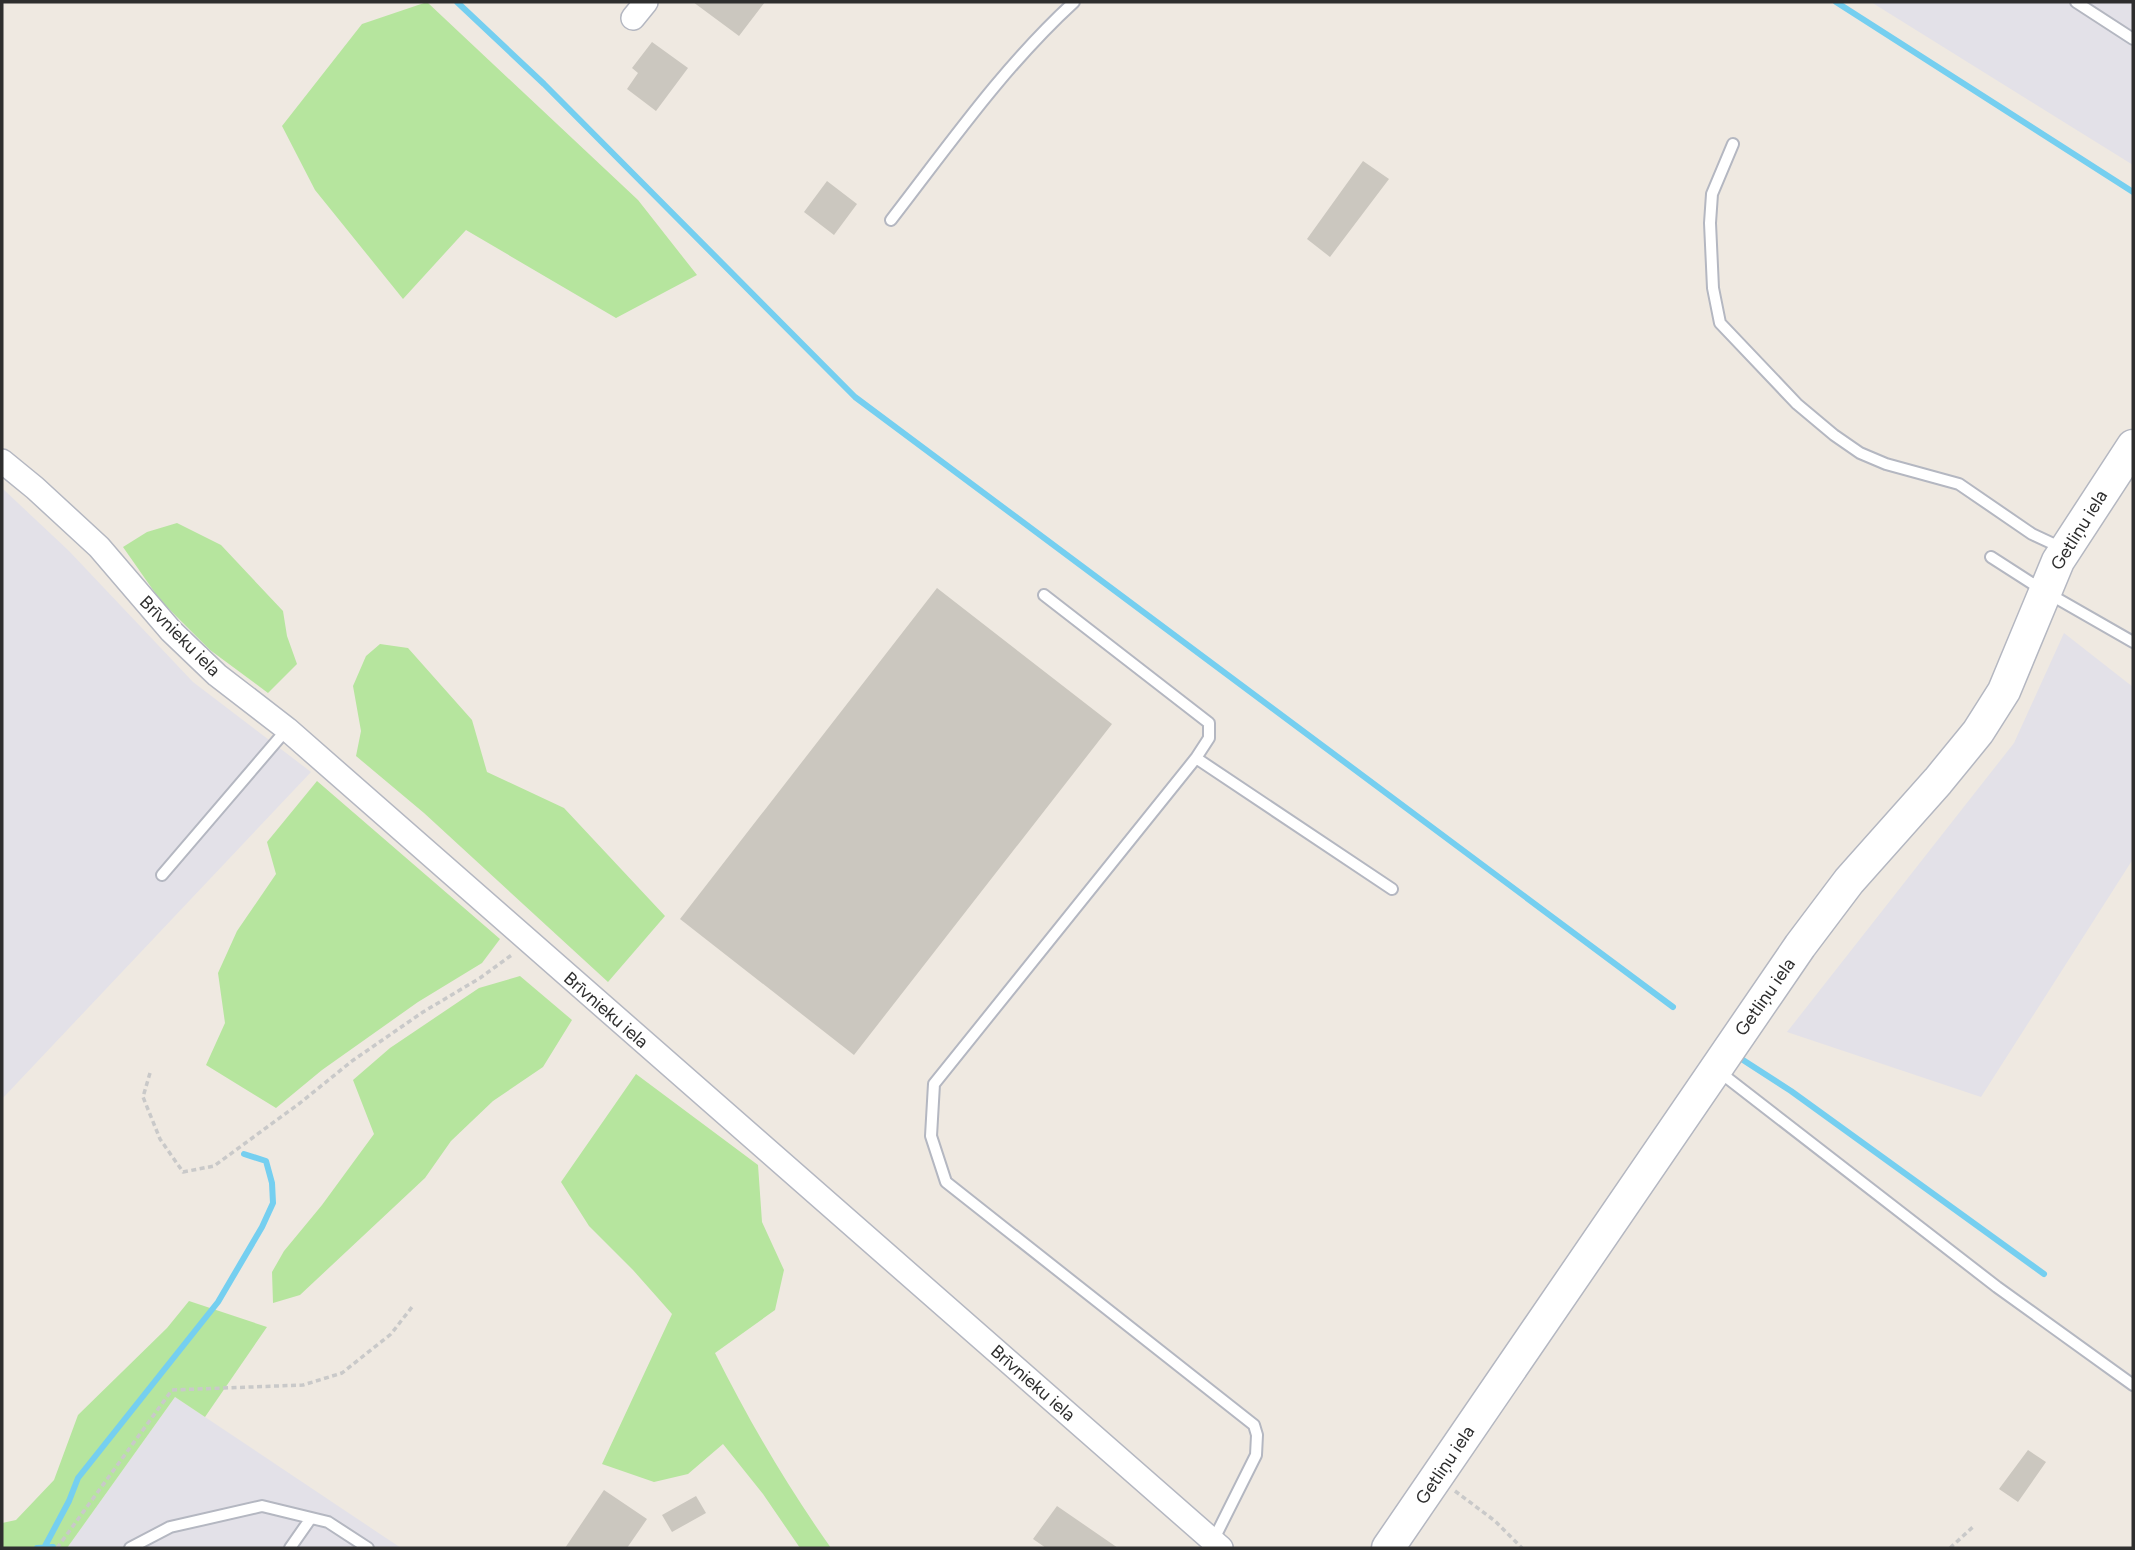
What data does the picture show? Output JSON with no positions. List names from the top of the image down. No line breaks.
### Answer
{"streets":{"street":["Getliņu iela","Brīvnieku iela"]}}
